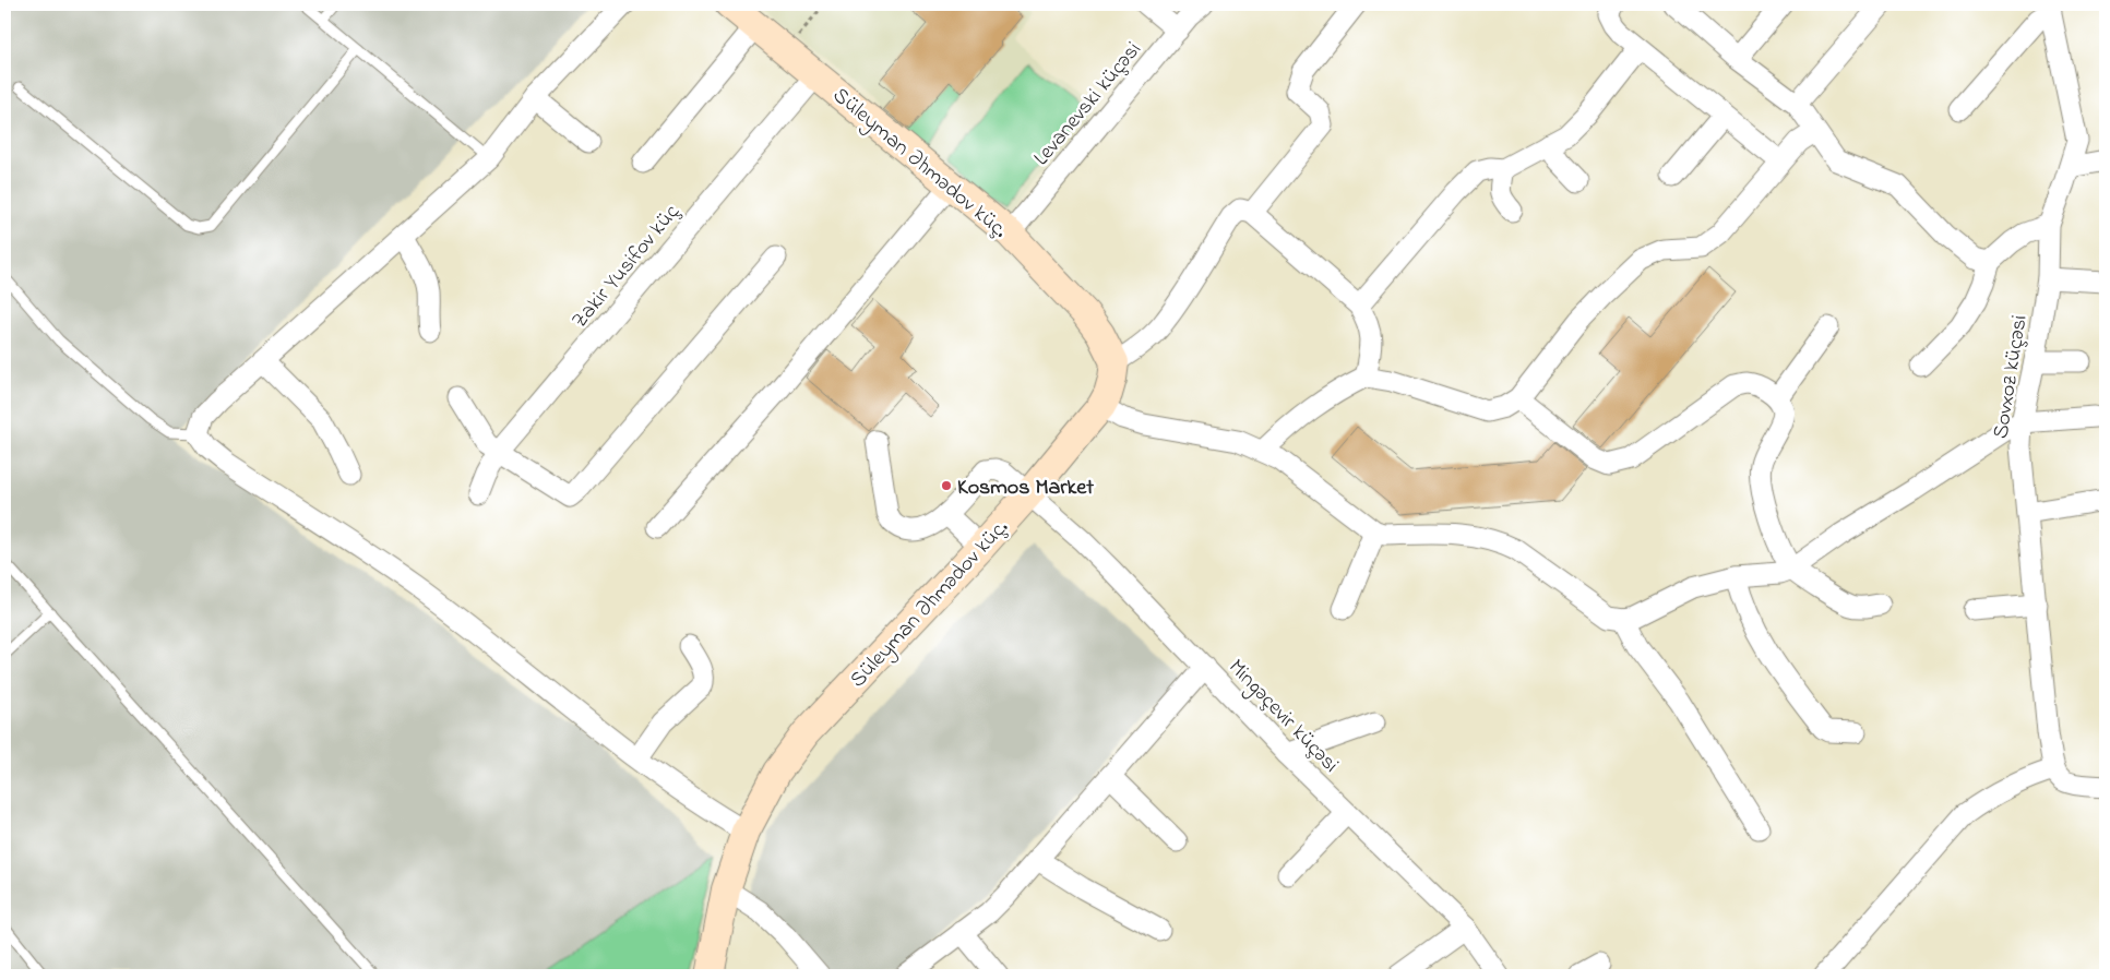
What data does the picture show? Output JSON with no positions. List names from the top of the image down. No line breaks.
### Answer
{"streets":{"street":["Levanevski küçəsi","Süleyman Əhmədov küç.","Zakir Yusifov küç","Sovxoz küçəsi","Mingəçevir küçəsi"]},"crossings":[["Levanevski küçəsi","Süleyman Əhmədov küç."],["Süleyman Əhmədov küç.","Zakir Yusifov küç"],["Süleyman Əhmədov küç.","Mingəçevir küçəsi"]],"places":["Kosmos Market"]}
